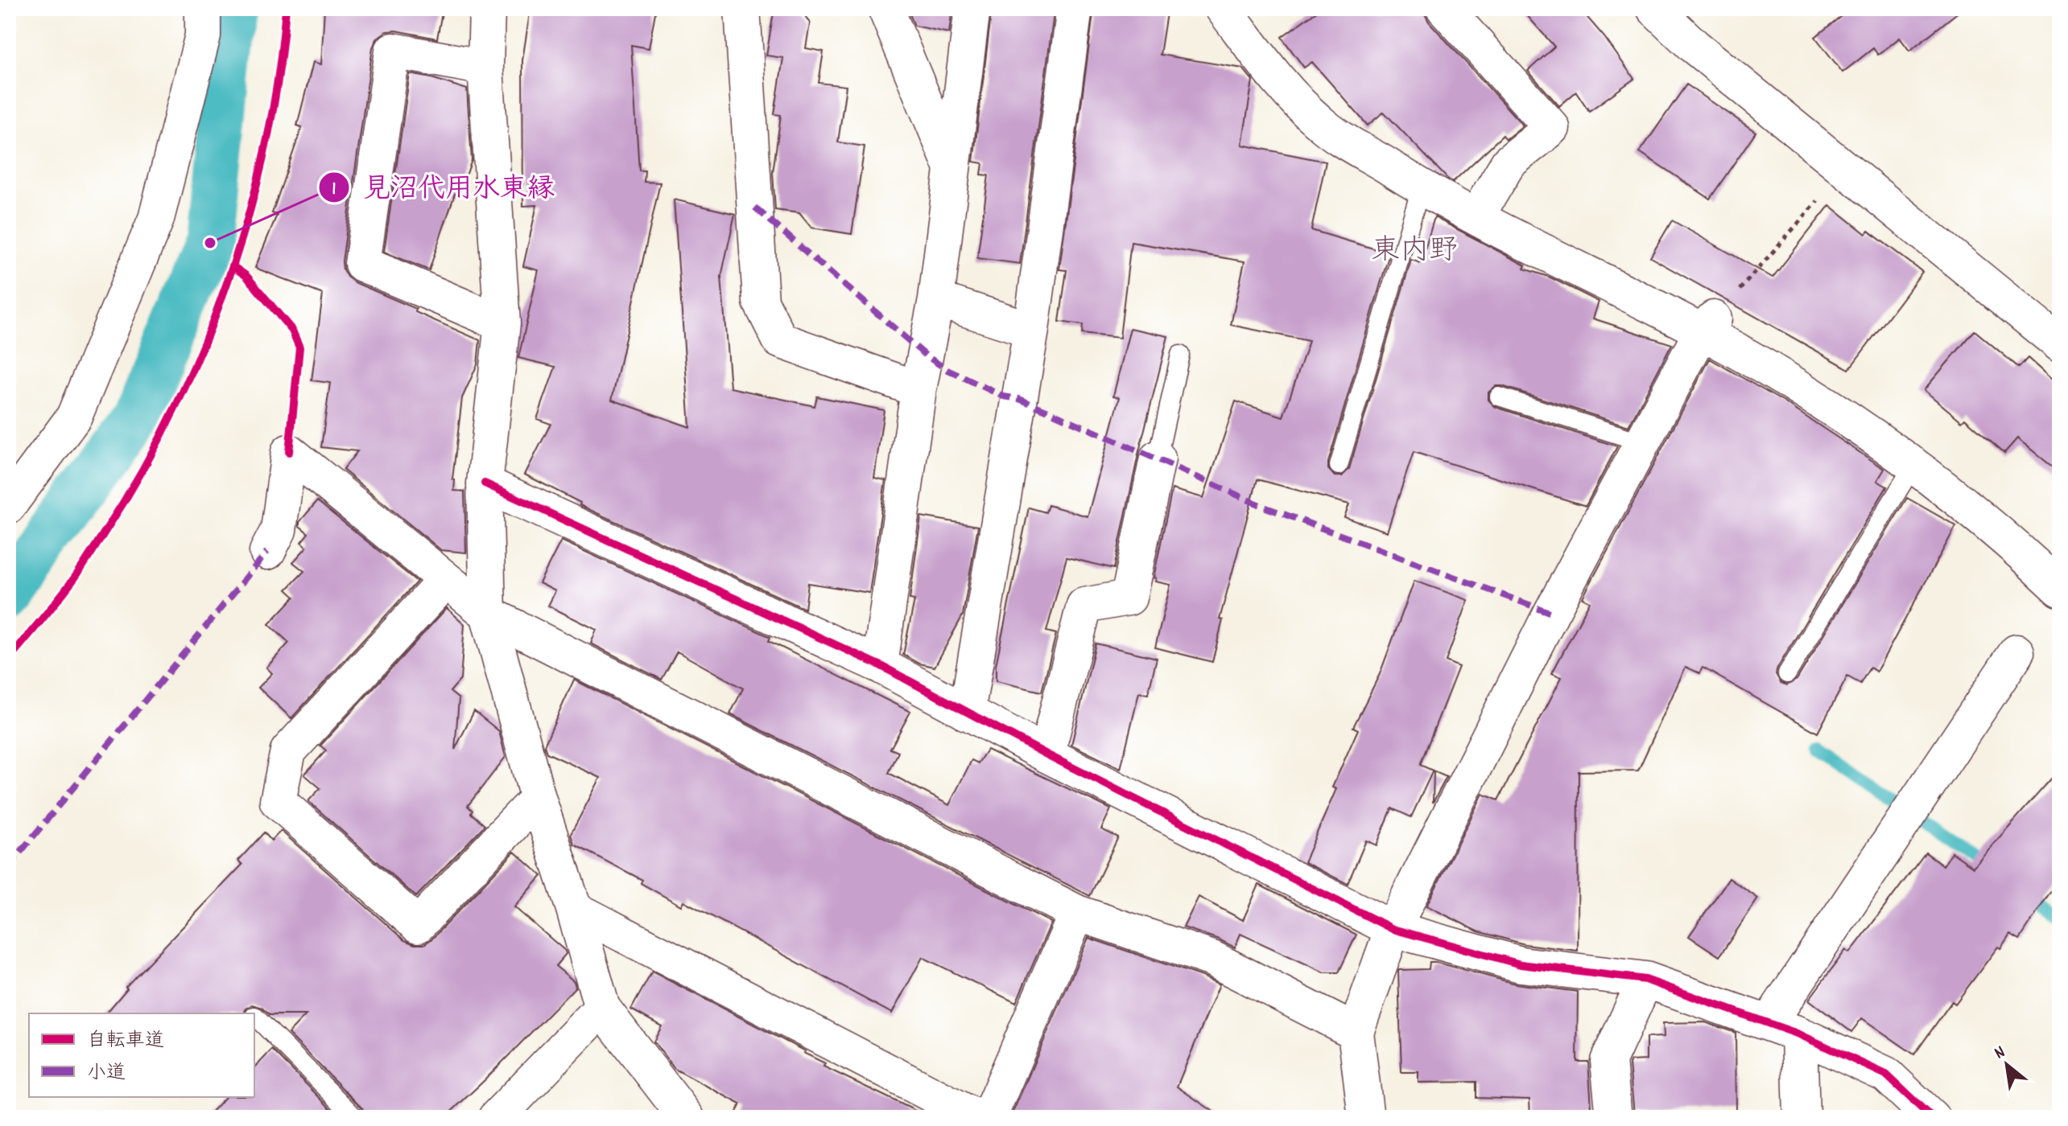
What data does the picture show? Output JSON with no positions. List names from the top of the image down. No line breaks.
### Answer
{"districts":["東内野"],"places":["見沼代用水東縁"],"legend":["自転車道","小道"],"north":"top left"}
